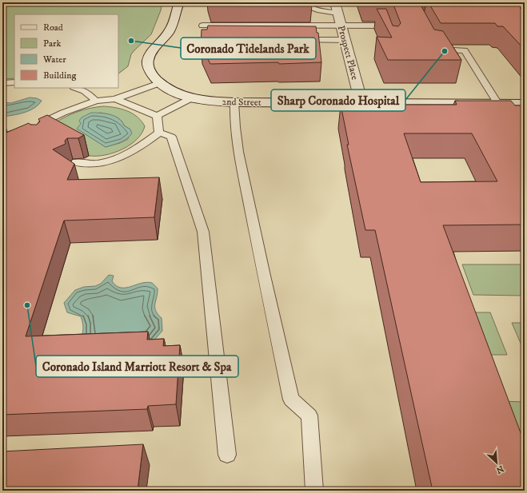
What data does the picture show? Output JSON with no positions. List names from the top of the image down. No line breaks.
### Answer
{"streets":{"main road":["Prospect Place","2nd Street"]},"crossings":[["Prospect Place","2nd Street"]],"places":["Coronado Tidelands Park","Sharp Coronado Hospital","Coronado Island Marriott Resort & Spa"],"legend":["Road","Park","Water","Building"],"north":"bottom right"}
